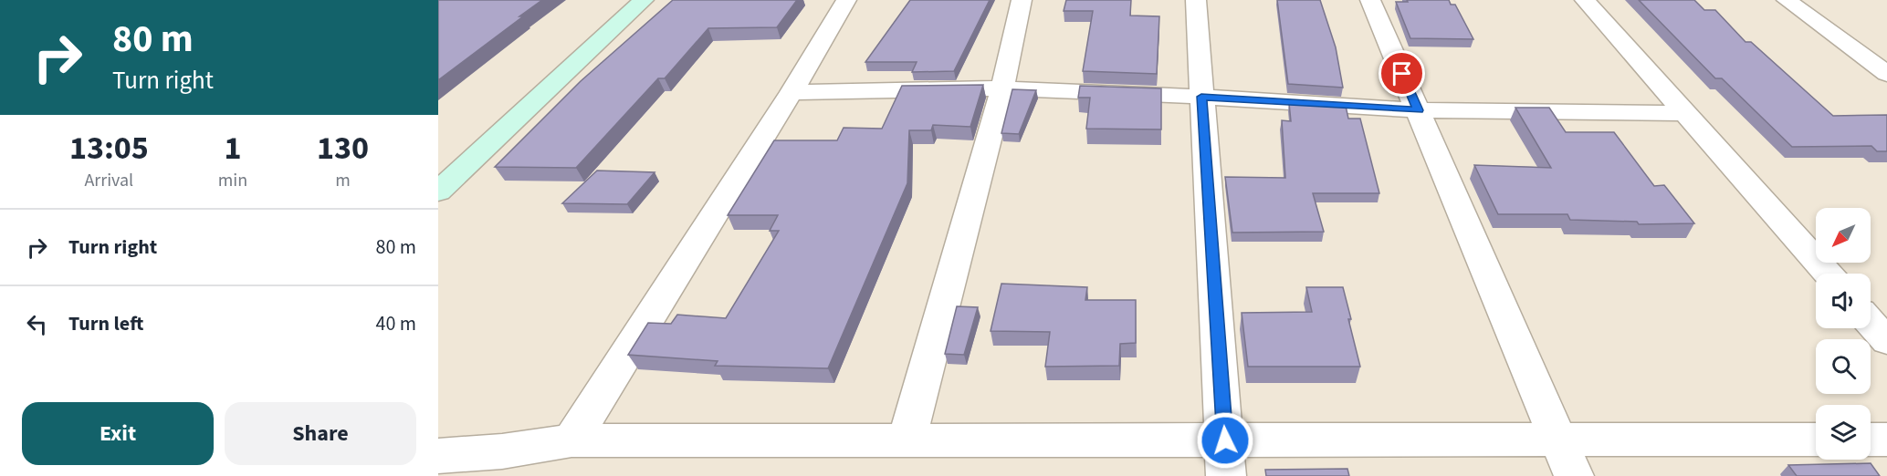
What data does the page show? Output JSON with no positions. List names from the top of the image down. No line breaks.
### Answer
{"north":"bottom left","page":{"turn":["80 m","Turn right"],"eta":["13:05","Arrival","1","min","130","m"],"list":[{"name":"Turn right","value":"80 m"},{"name":"Turn left","value":"40 m"}],"buttons":["Exit","Share"]}}
